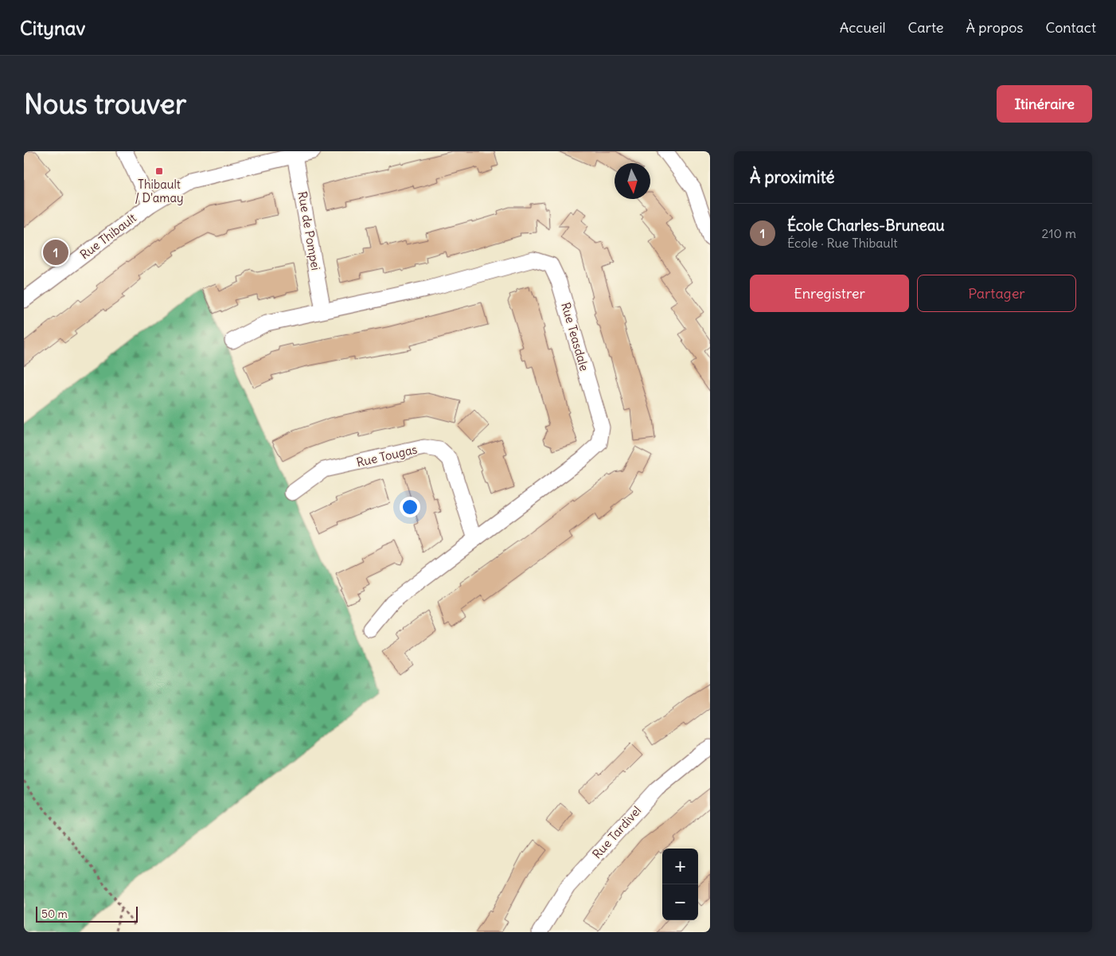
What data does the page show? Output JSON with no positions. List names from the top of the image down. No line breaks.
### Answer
{"streets":{"street":["Rue de Pompei","Rue Thibault","Rue Teasdale","Rue Tougas","Rue Tardivel"]},"crossings":[["Rue de Pompei","Rue Thibault"],["Rue de Pompei","Rue Teasdale"],["Rue Teasdale","Rue Tougas"]],"places":{"transit":["Thibault / D'amay"]},"scale_bar":"50 m","north":"bottom","page":{"header":"Citynav","nav":["Accueil","Carte","À propos","Contact"],"buttons":["Itinéraire",["Enregistrer","Partager"]],"title":"Nous trouver","heading":"À proximité","list":[{"mark":"1","name":"École Charles-Bruneau","note":"École · Rue Thibault","value":"210 m"}],"pins":"1","map_buttons":["+","−"],"scale":"50 m"}}
